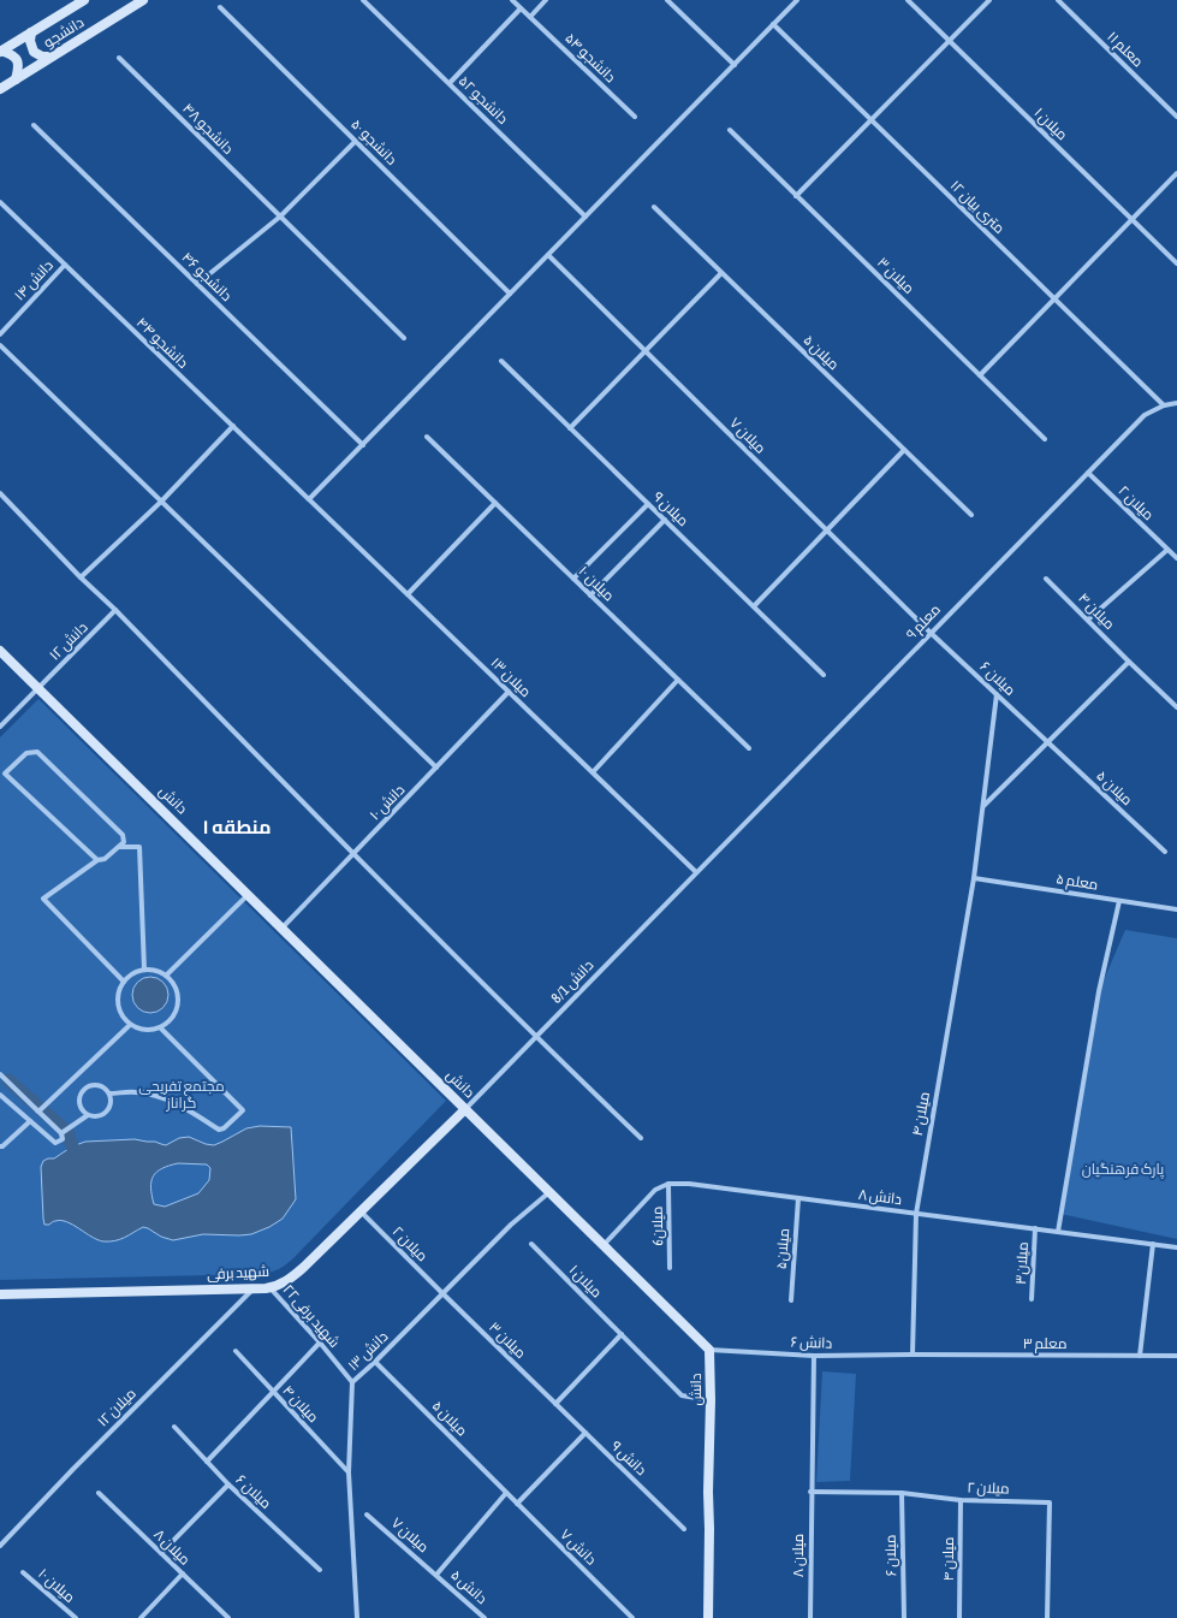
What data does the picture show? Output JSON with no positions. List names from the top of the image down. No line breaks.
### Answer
{"streets":{"street":["دانشجو","معلم ۱۱","دانشجو ۵۴","دانشجو ۵۲","میلان ۱","دانشجو ۴۸","دانشجو ۵۰","۱۲ متری بیان","میلان ۳","دانشجو ۴۶","دانش ۱۴","دانشجو ۴۴","میلان ۵","میلان ۷","میلان ۲","میلان ۹","میلان ۱۰","میلان ۴","معلم ۹","دانش ۱۲","میلان ۱۳","میلان ۶","دانش","دانش ۱۰","معلم ۵","دانش 8/1","دانش ۸","میلان6","میلان۵","میلان۳","شهید برفی","شهید برفی۲۲","دانش ۶","معلم ۳","دانش ۱۳","میلان ۱۲","دانش ۹","میلان ۸","دانش ۷","دانش ۵"]},"crossings":[["میلان ۱","دانش"],["۱۲ متری بیان","معلم ۹"],["میلان ۳","میلان ۲"],["میلان ۳","دانش ۱۳"],["میلان ۳","دانش ۹"],["دانش ۱۴","دانشجو ۴۴"],["دانشجو ۴۴","میلان ۱۳"],["میلان ۵","میلان ۶"],["میلان ۵","دانش ۱۳"],["میلان ۵","دانش ۷"],["میلان ۷","معلم ۹"],["میلان ۷","میلان ۶"],["میلان ۷","دانش ۵"],["میلان ۲","میلان ۴"],["میلان ۲","معلم ۹"],["میلان ۲","میلان ۶"],["میلان ۲","شهید برفی"],["میلان ۲","دانش ۱۳"],["میلان ۲","میلان ۸"],["میلان ۴","میلان ۶"],["میلان ۴","معلم ۵"],["میلان ۴","دانش ۸"],["میلان ۴","دانش ۶"],["میلان ۴","معلم ۳"],["میلان ۴","دانش ۱۳"],["معلم ۹","میلان ۱۳"],["معلم ۹","میلان ۶"],["معلم ۹","دانش 8/1"],["دانش ۱۲","دانش"],["میلان ۱۳","دانش ۱۰"],["میلان ۱۳","دانش 8/1"],["دانش","دانش ۱۰"],["دانش","دانش 8/1"],["دانش","شهید برفی"],["دانش","دانش ۶"],["دانش","دانش ۱۳"],["دانش 8/1","شهید برفی"],["دانش ۸","میلان6"],["دانش ۸","میلان۵"],["دانش ۸","میلان۳"],["شهید برفی","شهید برفی۲۲"],["شهید برفی","میلان ۱۲"],["شهید برفی۲۲","دانش ۱۳"],["دانش ۶","معلم ۳"]],"districts":["منطقه ۱"],"parks":["مجتمع تفریحی گراناز","پارک فرهنگیان"]}
